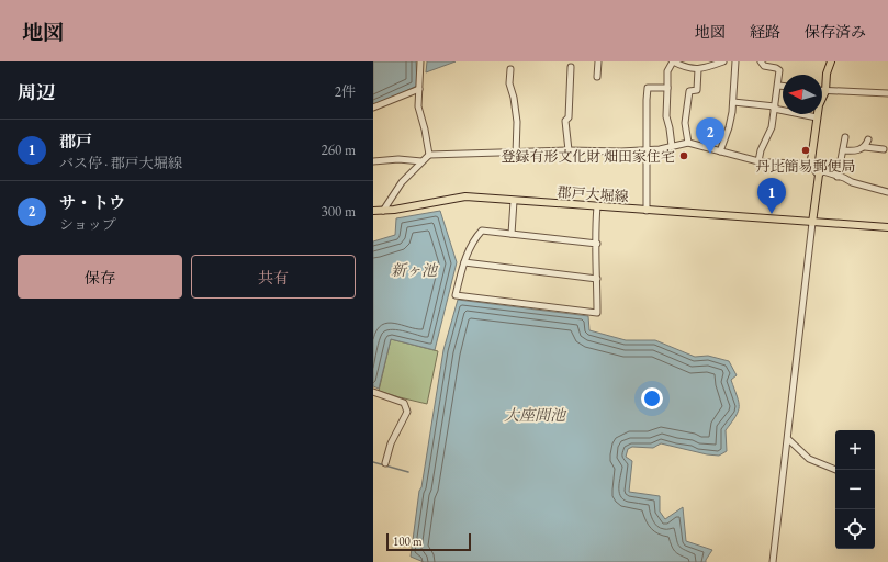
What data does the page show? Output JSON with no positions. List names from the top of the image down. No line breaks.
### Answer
{"streets":{"main road":["郡戸大堀線"]},"water":["新ヶ池","大座間池"],"places":["丹比簡易郵便局","登録有形文化財 畑田家住宅"],"scale_bar":"100 m","north":"left","page":{"header":"地図","nav":["地図","経路","保存済み"],"heading":["周辺","2件"],"pins":["2","1"],"list":[{"mark":"1","name":"郡戸","note":"バス停 · 郡戸大堀線","value":"260 m"},{"mark":"2","name":"サ・トウ","note":"ショップ","value":"300 m"}],"buttons":["保存","共有"],"map_buttons":["+","−"],"scale":"100 m"}}
